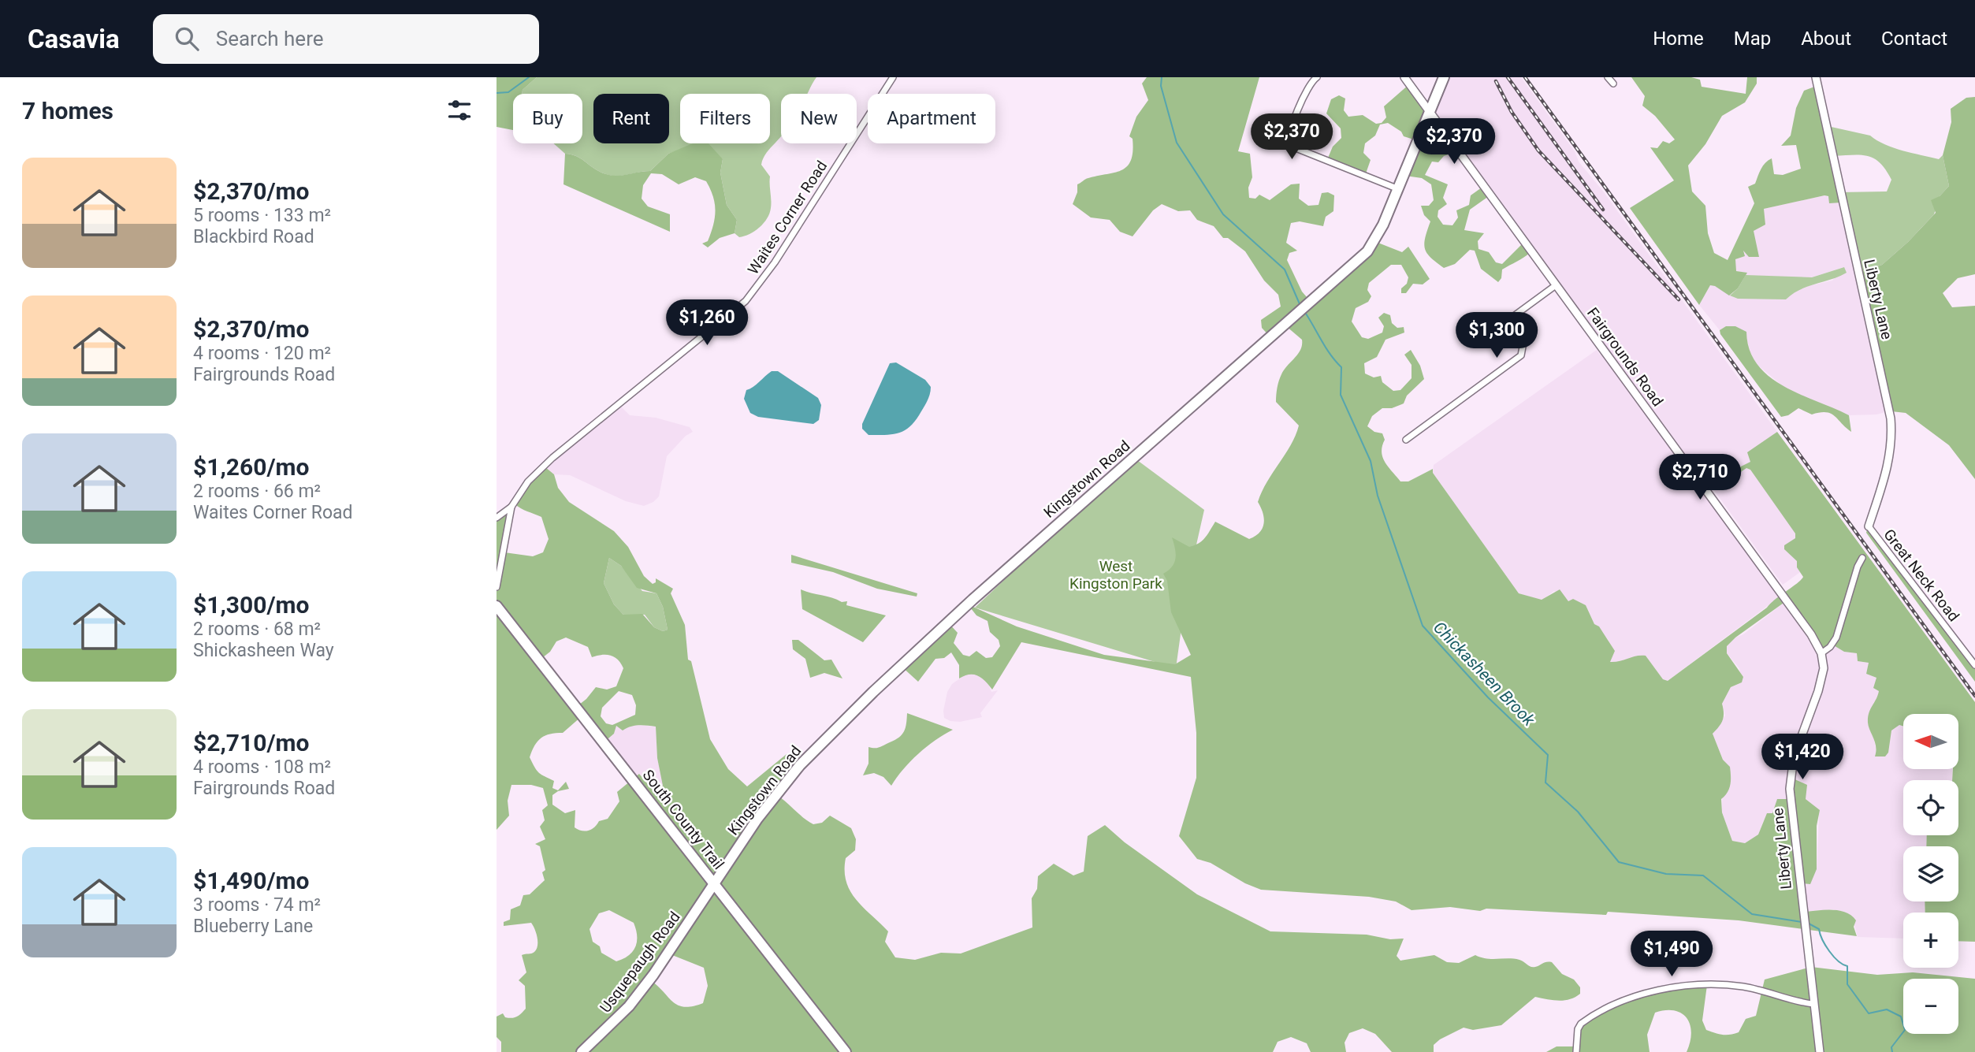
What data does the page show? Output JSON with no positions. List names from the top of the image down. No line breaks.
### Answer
{"streets":{"main road":["Kingstown Road","South County Trail","Usquepaugh Road"],"street":["Waites Corner Road","Liberty Lane","Fairgrounds Road","Great Neck Road"]},"crossings":[["Liberty Lane","Fairgrounds Road"],["Liberty Lane","Great Neck Road"],["Fairgrounds Road","Kingstown Road"],["Kingstown Road","South County Trail"],["Kingstown Road","Usquepaugh Road"],["South County Trail","Usquepaugh Road"]],"water":["Chickasheen Brook"],"parks":["West Kingston Park"],"north":"left","page":{"header":"Casavia","search":"Search here","nav":["Home","Map","About","Contact"],"heading":"7 homes","chip":["Buy","Rent","Filters","New","Apartment"],"price":["$2,370","$2,370","$1,260","$1,300","$2,710","$1,420","$1,490"],"list":[{"name":"$2,370/mo","note":"5 rooms · 133 m² · Blackbird Road"},{"name":"$2,370/mo","note":"4 rooms · 120 m² · Fairgrounds Road"},{"name":"$1,260/mo","note":"2 rooms · 66 m² · Waites Corner Road"},{"name":"$1,300/mo","note":"2 rooms · 68 m² · Shickasheen Way"},{"name":"$2,710/mo","note":"4 rooms · 108 m² · Fairgrounds Road"},{"name":"$1,490/mo","note":"3 rooms · 74 m² · Blueberry Lane"}],"map_buttons":["+","−"]}}
